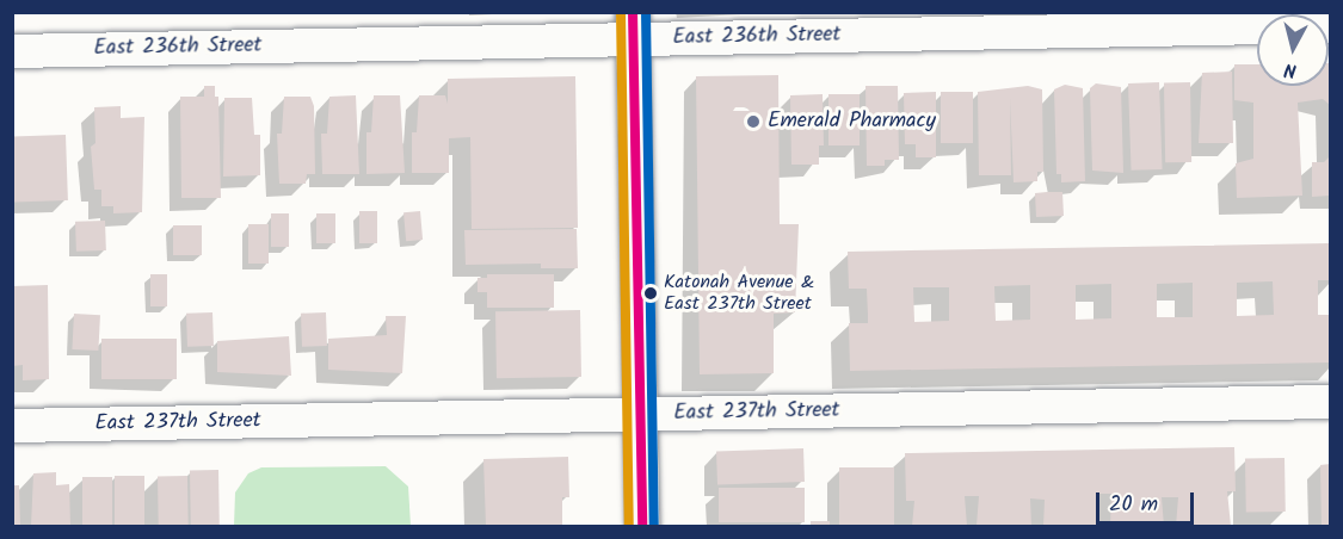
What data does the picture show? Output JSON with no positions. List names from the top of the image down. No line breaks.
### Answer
{"streets":{"street":["East 236th Street","East 237th Street"]},"places":["Emerald Pharmacy","Katonah Avenue & East 237th Street"],"scale_bar":"20 m","north":"bottom"}
